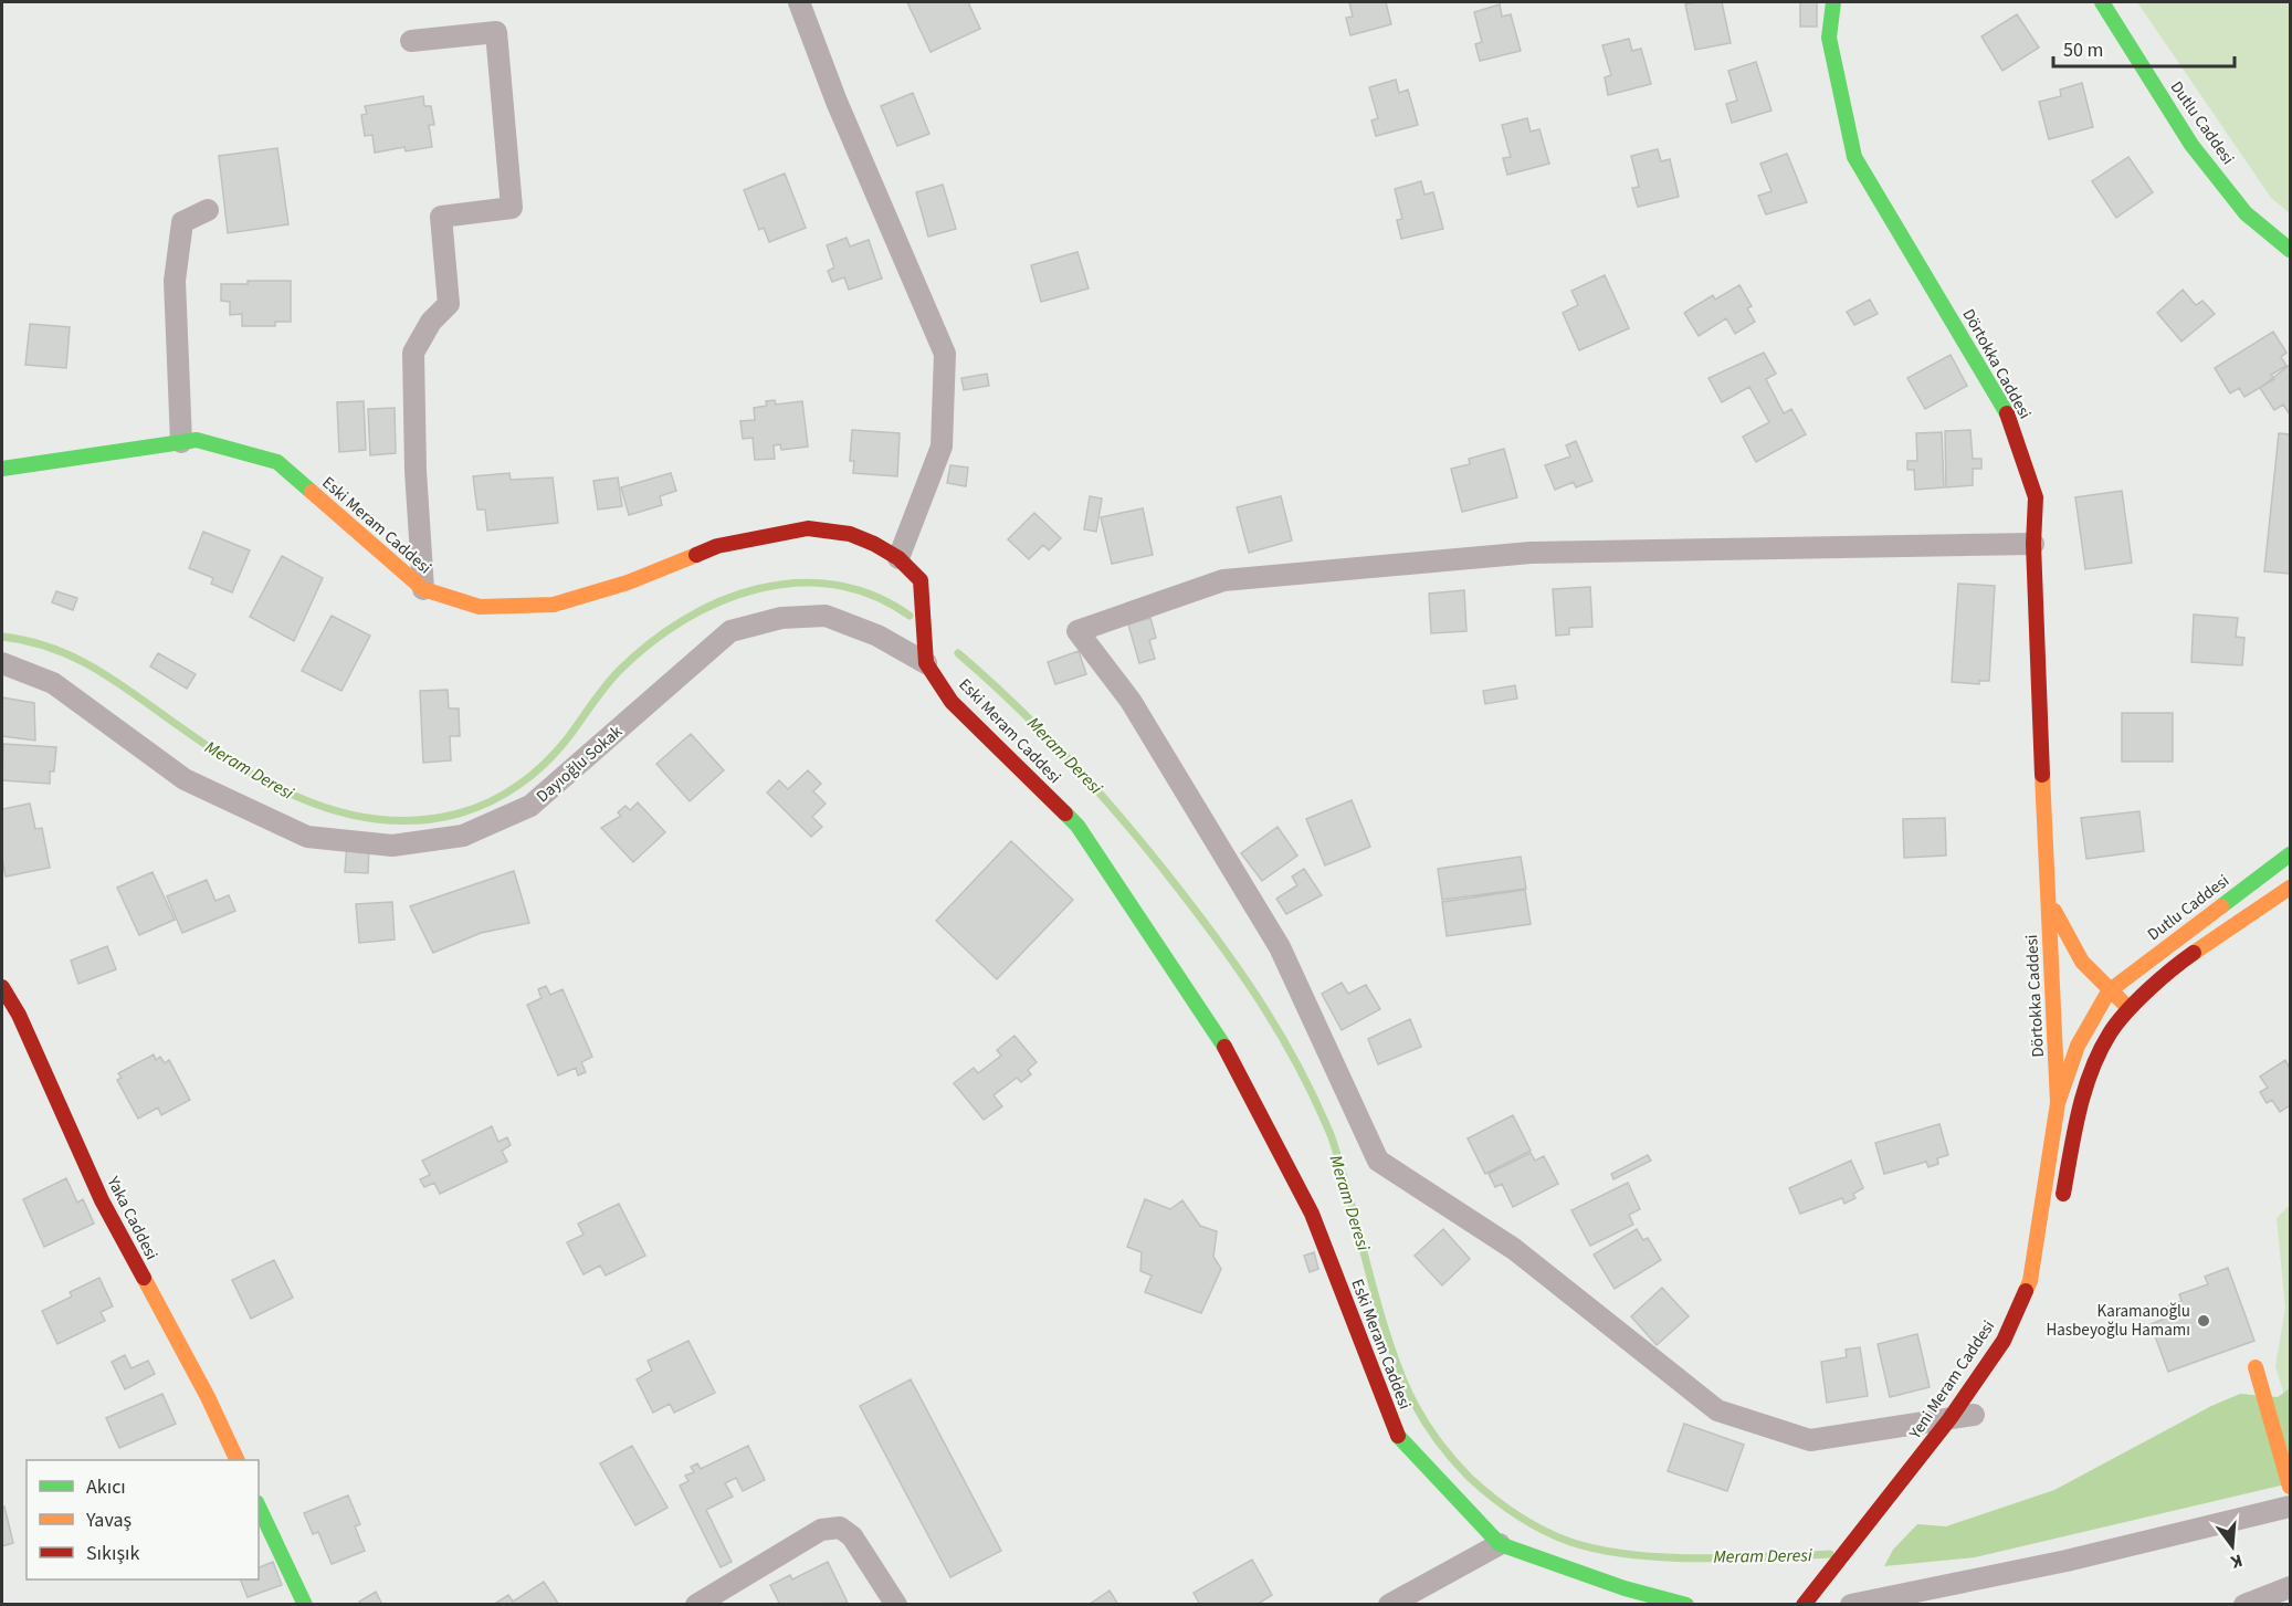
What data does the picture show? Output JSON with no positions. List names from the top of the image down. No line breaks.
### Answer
{"streets":{"street":["Dutlu Caddesi","Dörtokka Caddesi","Eski Meram Caddesi","Dayıoğlu Sokak","Yaka Caddesi","Yeni Meram Caddesi"]},"crossings":[["Dutlu Caddesi","Dörtokka Caddesi"],["Dutlu Caddesi","Yeni Meram Caddesi"],["Dörtokka Caddesi","Yeni Meram Caddesi"],["Eski Meram Caddesi","Dayıoğlu Sokak"]],"water":["Meram Deresi"],"places":["Karamanoğlu Hasbeyoğlu Hamamı"],"legend":["Akıcı","Yavaş","Sıkışık"],"scale_bar":"50 m","north":"bottom"}
